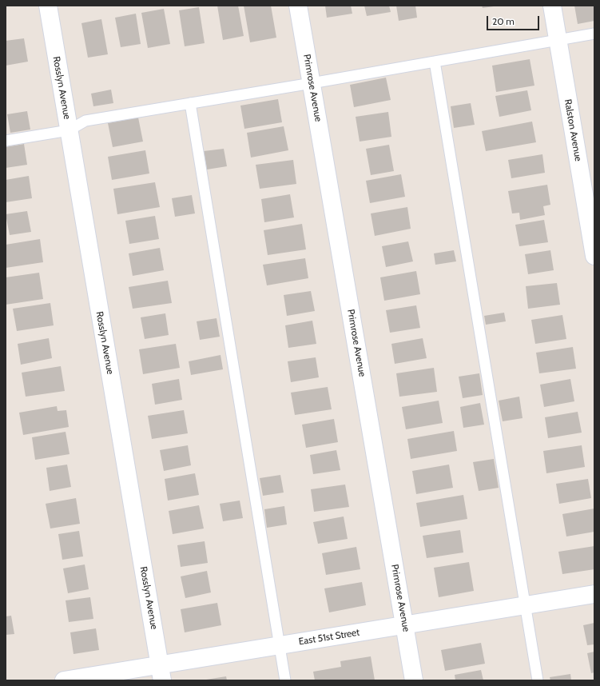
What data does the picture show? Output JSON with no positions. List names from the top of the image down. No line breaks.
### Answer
{"streets":{"street":["Rosslyn Avenue","Primrose Avenue","Ralston Avenue","East 51st Street"]},"crossings":[["Rosslyn Avenue","East 51st Street"],["Primrose Avenue","East 51st Street"]],"scale_bar":"20 m"}
